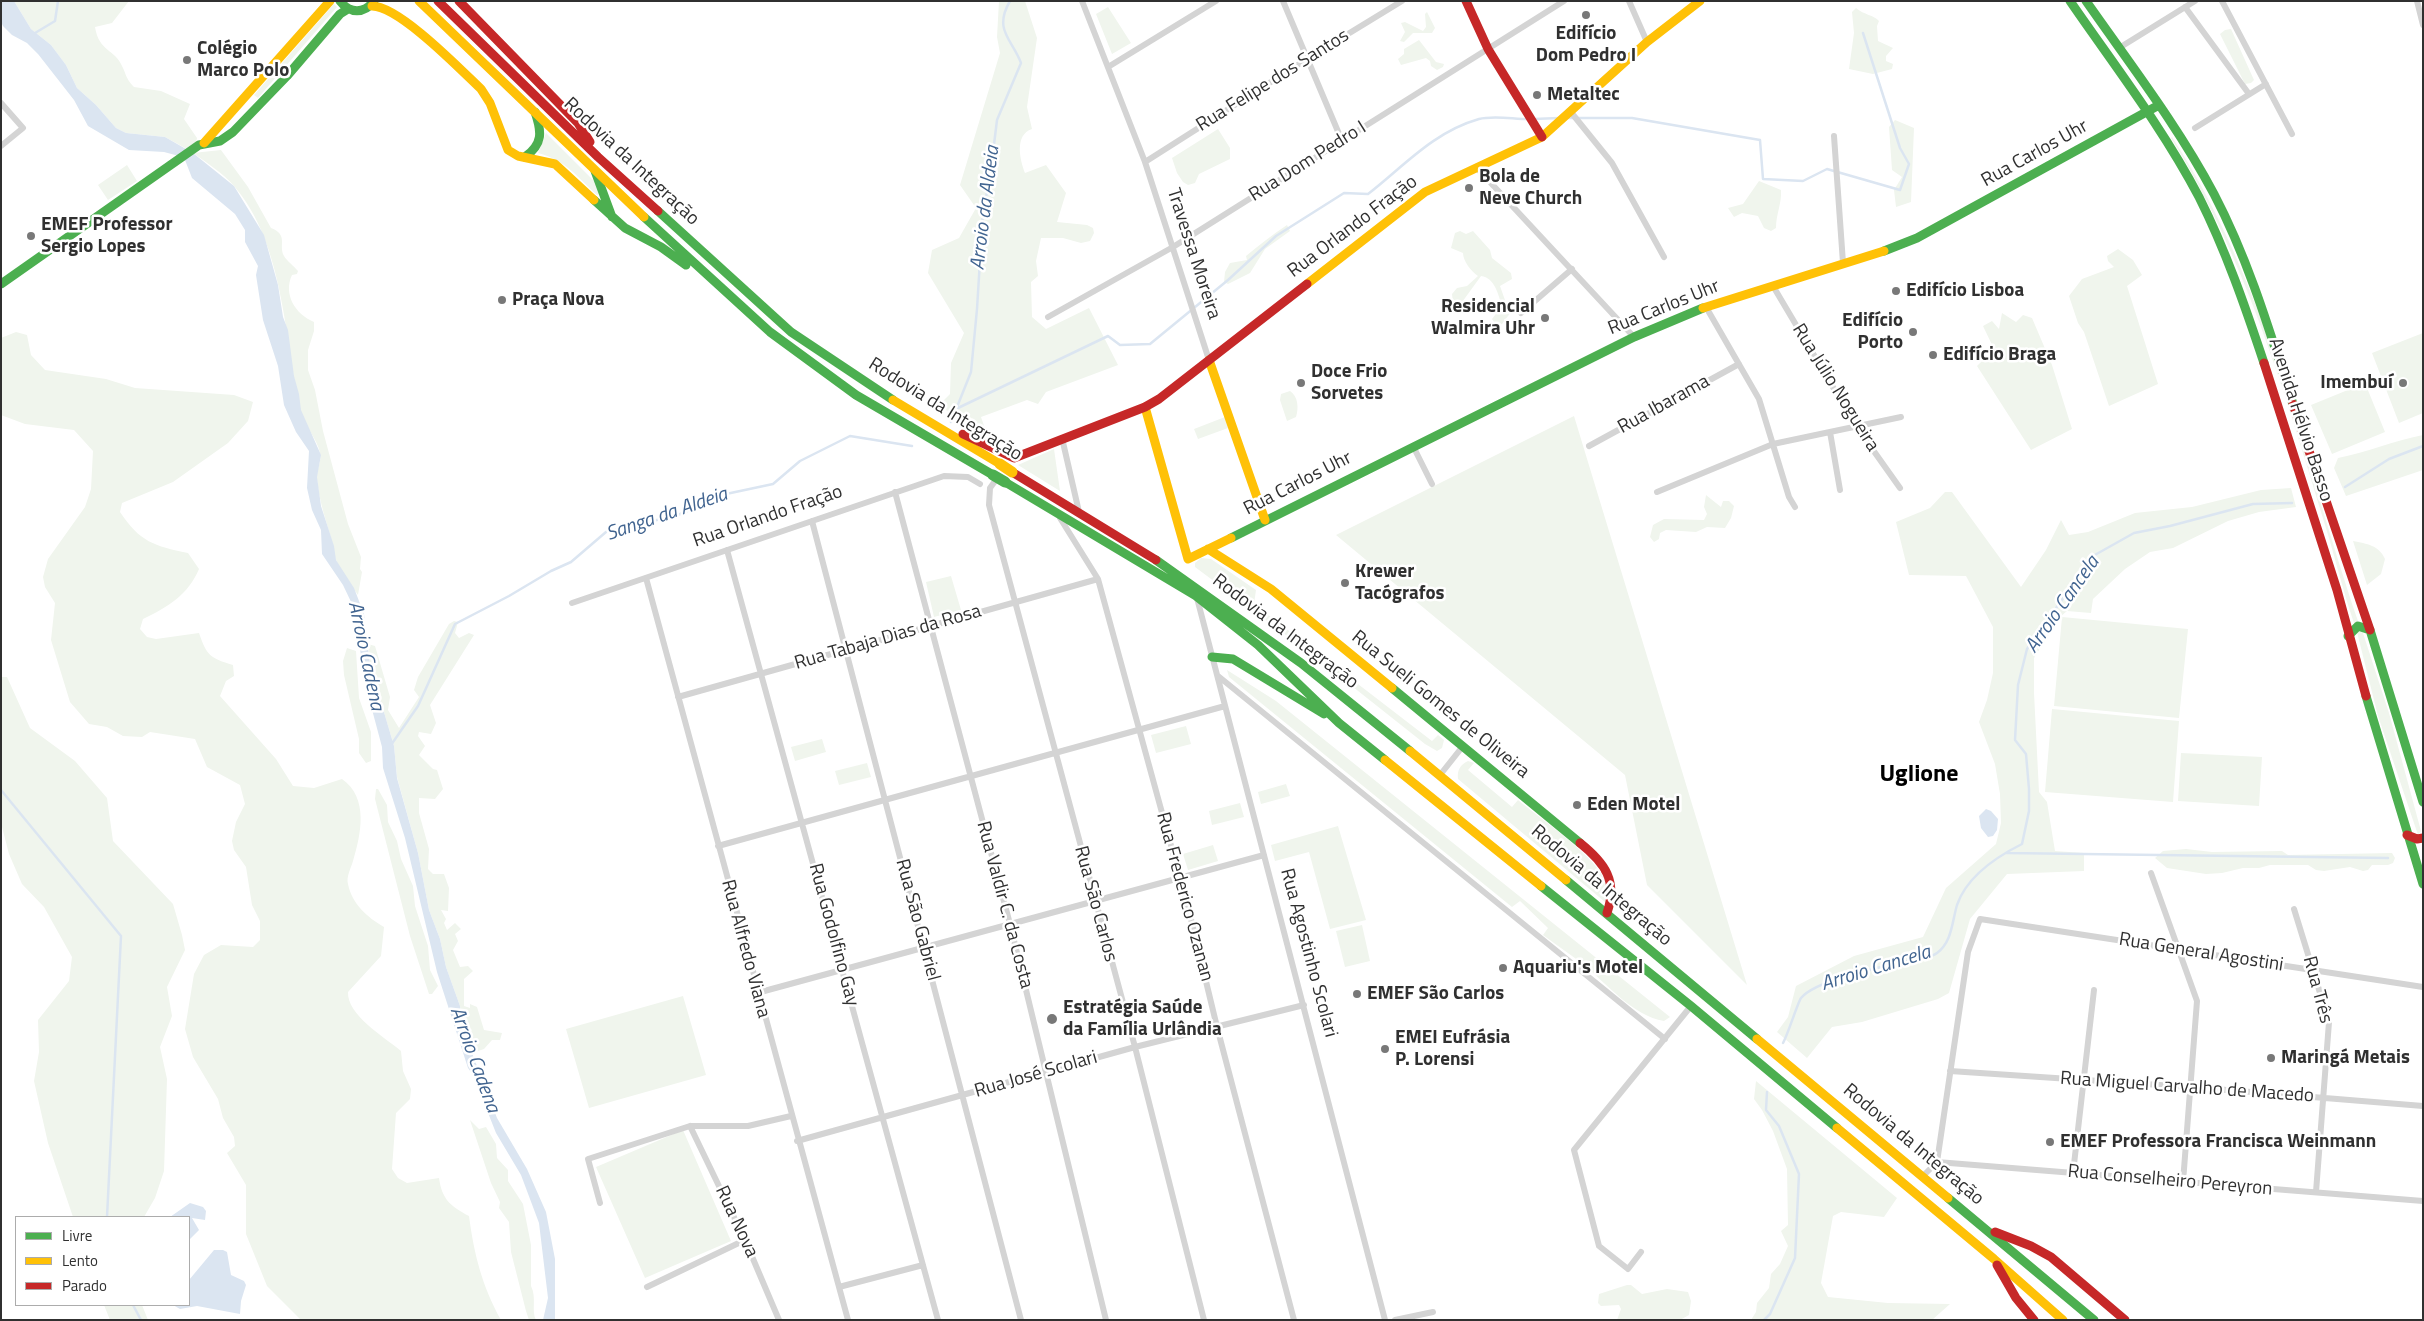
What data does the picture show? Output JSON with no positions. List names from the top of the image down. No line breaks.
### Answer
{"streets":{"main road":["Rua Carlos Uhr","Rodovia da Integração","Rua Orlando Fração","Travessa Moreira","Avenida Hélvio Basso","Rua Sueli Gomes de Oliveira"],"street":["Rua Felipe dos Santos","Rua Dom Pedro I","Rua Júlio Nogueira","Rua Ibarama","Rua Tabaja Dias da Rosa","Rua Frederico Ozanan","Rua São Carlos","Rua Valdir C. da Costa","Rua São Gabriel","Rua Godolfino Gay","Rua Alfredo Viana","Rua Agostinho Scolari","Rua General Agostini","Rua Três","Rua José Scolari","Rua Miguel Carvalho de Macedo","Rua Conselheiro Pereyron","Rua Nova"]},"crossings":[["Rua Felipe dos Santos","Travessa Moreira"],["Rua Carlos Uhr","Rua Orlando Fração"],["Rua Carlos Uhr","Travessa Moreira"],["Rua Carlos Uhr","Rua Júlio Nogueira"],["Rua Carlos Uhr","Avenida Hélvio Basso"],["Rua Carlos Uhr","Rua Sueli Gomes de Oliveira"],["Rodovia da Integração","Rua Sueli Gomes de Oliveira"],["Rodovia da Integração","Rua Frederico Ozanan"],["Rodovia da Integração","Rua Agostinho Scolari"],["Rua Dom Pedro I","Travessa Moreira"],["Rua Orlando Fração","Travessa Moreira"],["Rua Orlando Fração","Rua São Carlos"],["Rua Orlando Fração","Rua Valdir C. da Costa"],["Rua Orlando Fração","Rua São Gabriel"],["Rua Orlando Fração","Rua Godolfino Gay"],["Rua Orlando Fração","Rua Alfredo Viana"],["Rua Tabaja Dias da Rosa","Rua Frederico Ozanan"],["Rua Tabaja Dias da Rosa","Rua São Carlos"],["Rua Tabaja Dias da Rosa","Rua Valdir C. da Costa"],["Rua Tabaja Dias da Rosa","Rua São Gabriel"],["Rua Tabaja Dias da Rosa","Rua Godolfino Gay"],["Rua Tabaja Dias da Rosa","Rua Alfredo Viana"],["Rua Frederico Ozanan","Rua José Scolari"],["Rua São Carlos","Rua José Scolari"],["Rua Valdir C. da Costa","Rua José Scolari"],["Rua São Gabriel","Rua José Scolari"],["Rua Godolfino Gay","Rua José Scolari"],["Rua Alfredo Viana","Rua José Scolari"],["Rua Agostinho Scolari","Rua José Scolari"],["Rua General Agostini","Rua Três"],["Rua General Agostini","Rua Miguel Carvalho de Macedo"],["Rua Três","Rua Miguel Carvalho de Macedo"],["Rua Três","Rua Conselheiro Pereyron"]],"districts":["Uglione"],"water":["Arroio da Aldeia","Sanga da Aldeia","Arroio Cancela","Arroio Cadena"],"places":["Edifício Dom Pedro I","Colégio Marco Polo","Metaltec","Bola de Neve Church","EMEF Professor Sergio Lopes","Edifício Lisboa","Praça Nova","Residencial Walmira Uhr","Edifício Porto","Edifício Braga","Doce Frio Sorvetes","Imembuí","Krewer Tacógrafos","Eden Motel","Aquariu's Motel","EMEF São Carlos","Estratégia Saúde da Família Urlândia","EMEI Eufrásia P. Lorensi","Maringá Metais","EMEF Professora Francisca Weinmann"],"legend":["Livre","Lento","Parado"]}
